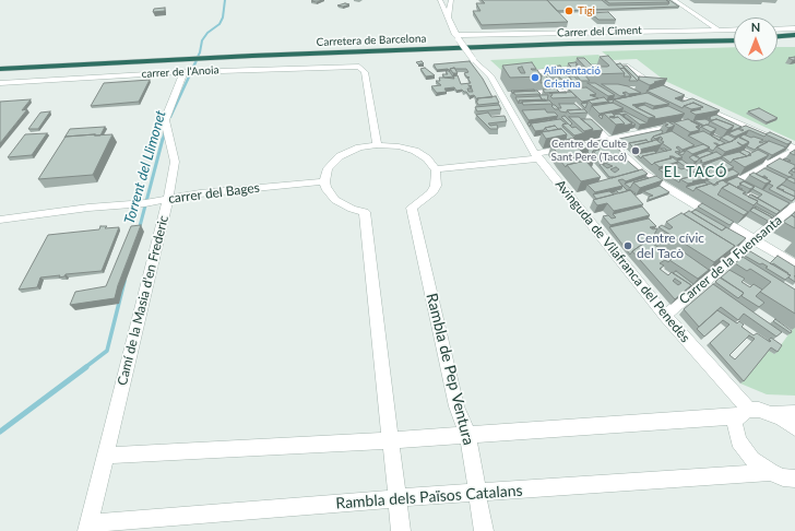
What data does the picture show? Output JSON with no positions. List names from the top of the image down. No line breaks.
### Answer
{"streets":{"highway":["Carretera de Barcelona"],"street":["Carrer del Ciment","carrer de l'Anoia","carrer del Bages","Carrer de la Fuensanta","Avinguda de Vilafranca del Penedès","Camí de la Masia d'en Frederic","Rambla de Pep Ventura","Rambla dels Països Catalans"]},"crossings":[["Carrer del Ciment","Avinguda de Vilafranca del Penedès"],["carrer de l'Anoia","Camí de la Masia d'en Frederic"],["carrer del Bages","Camí de la Masia d'en Frederic"],["Carrer de la Fuensanta","Avinguda de Vilafranca del Penedès"],["Camí de la Masia d'en Frederic","Rambla dels Països Catalans"],["Rambla de Pep Ventura","Rambla dels Països Catalans"]],"districts":["EL TACÓ"],"water":["Torrent del Llimonet"],"places":["Tigi","Alimentació Cristina","Centre de Culte Sant Pere (Tacó)","Centre cívic del Tacò"],"north":"top"}
